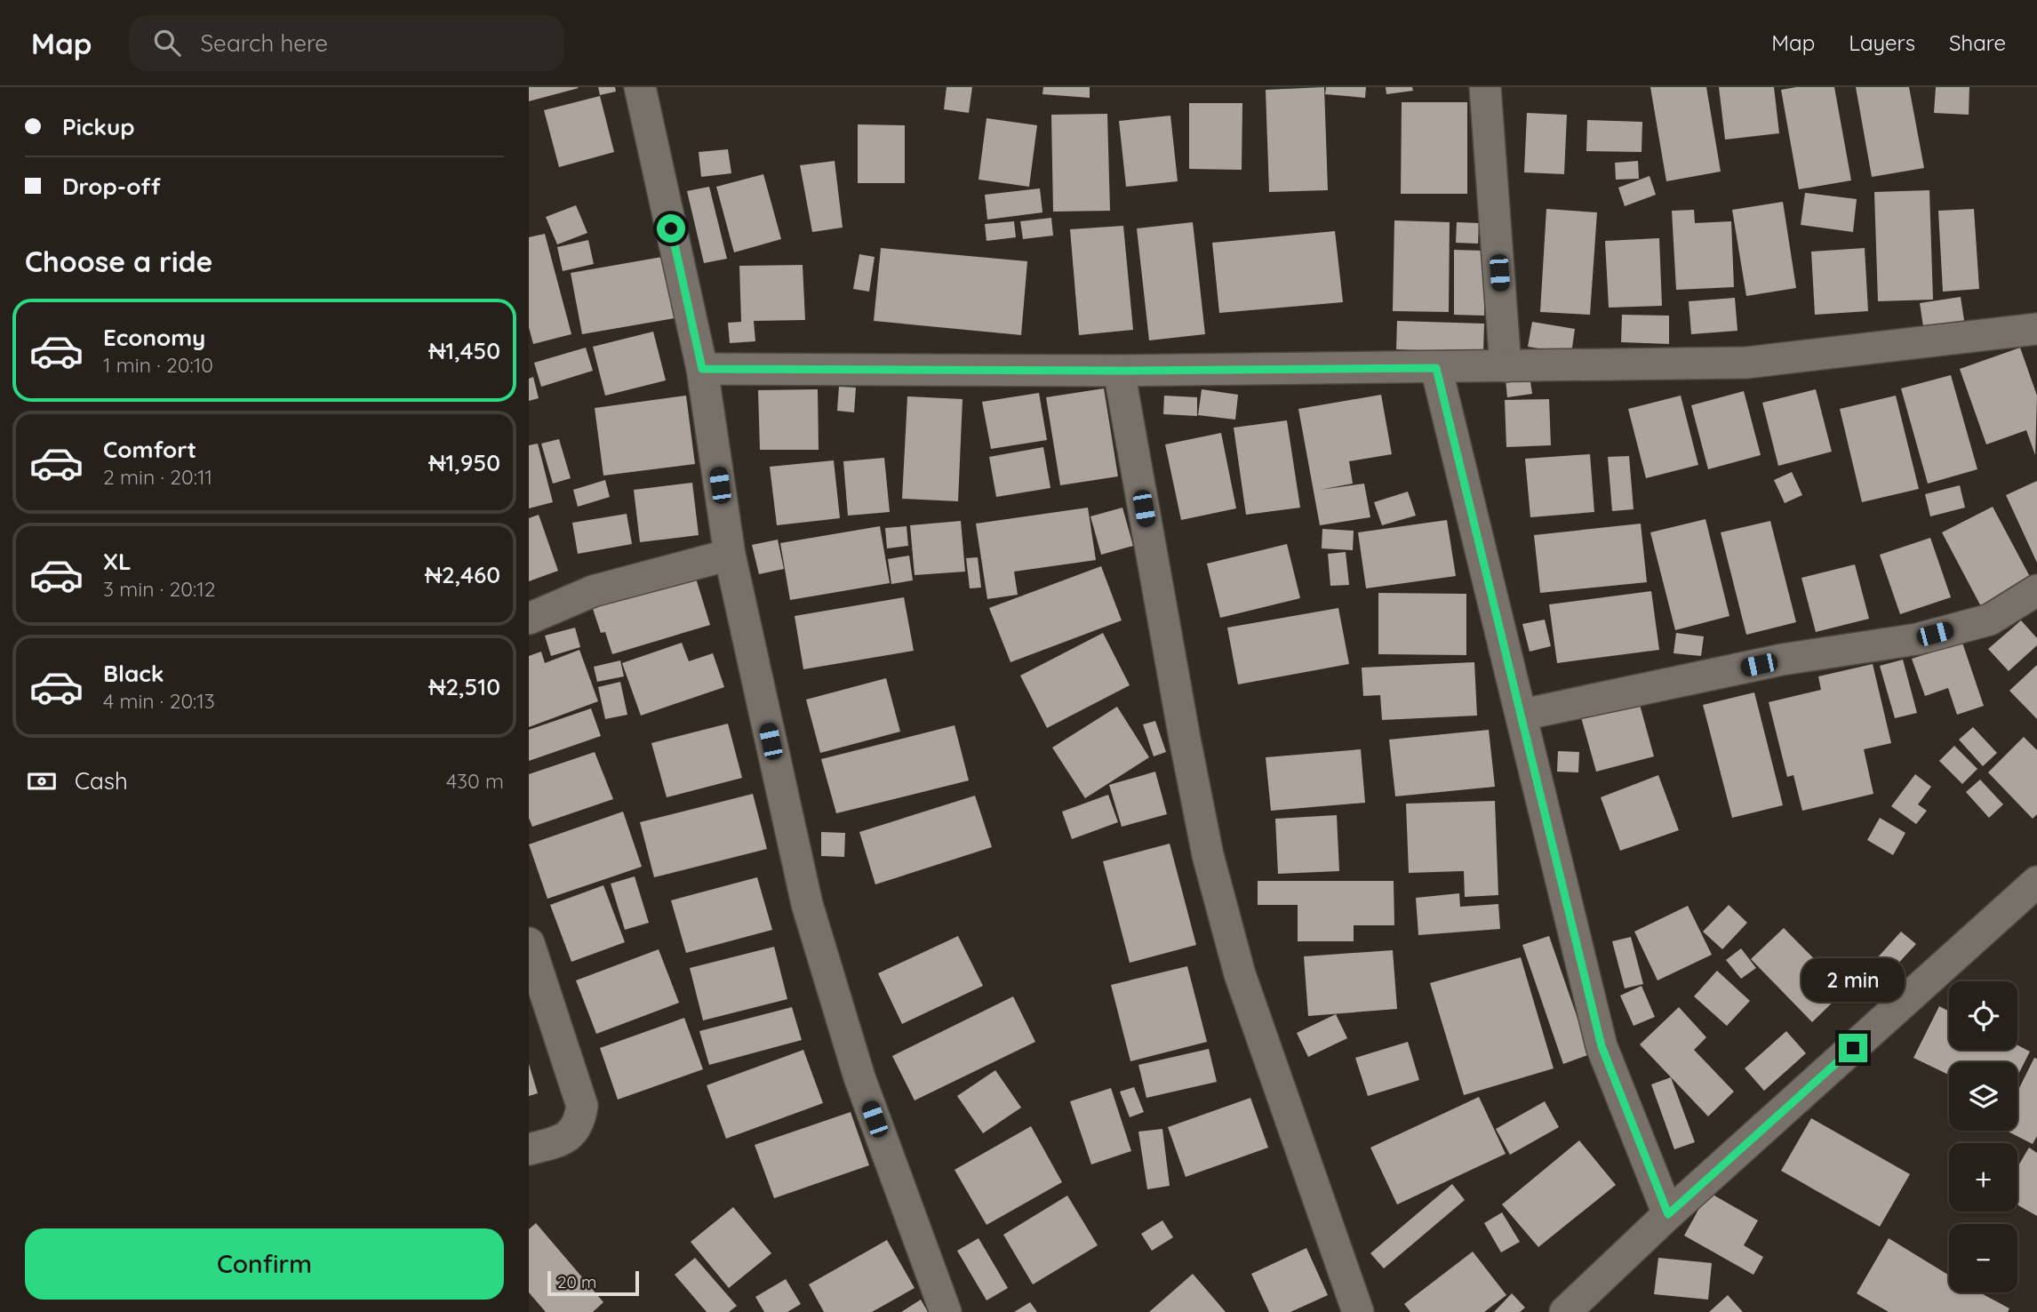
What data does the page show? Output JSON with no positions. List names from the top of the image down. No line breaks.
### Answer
{"scale_bar":"20 m","page":{"header":"Map","search":"Search here","nav":["Map","Layers","Share"],"banner":["Pickup","Drop-off"],"heading":"Choose a ride","list":[{"name":"Economy","note":"1 min · 20:10","value":"₦1,450"},{"name":"Comfort","note":"2 min · 20:11","value":"₦1,950"},{"name":"XL","note":"3 min · 20:12","value":"₦2,460"},{"name":"Black","note":"4 min · 20:13","value":"₦2,510"}],"pay":["Cash","430 m"],"bubble":"2 min","map_buttons":["+","−"],"buttons":"Confirm","scale":"20 m"}}
